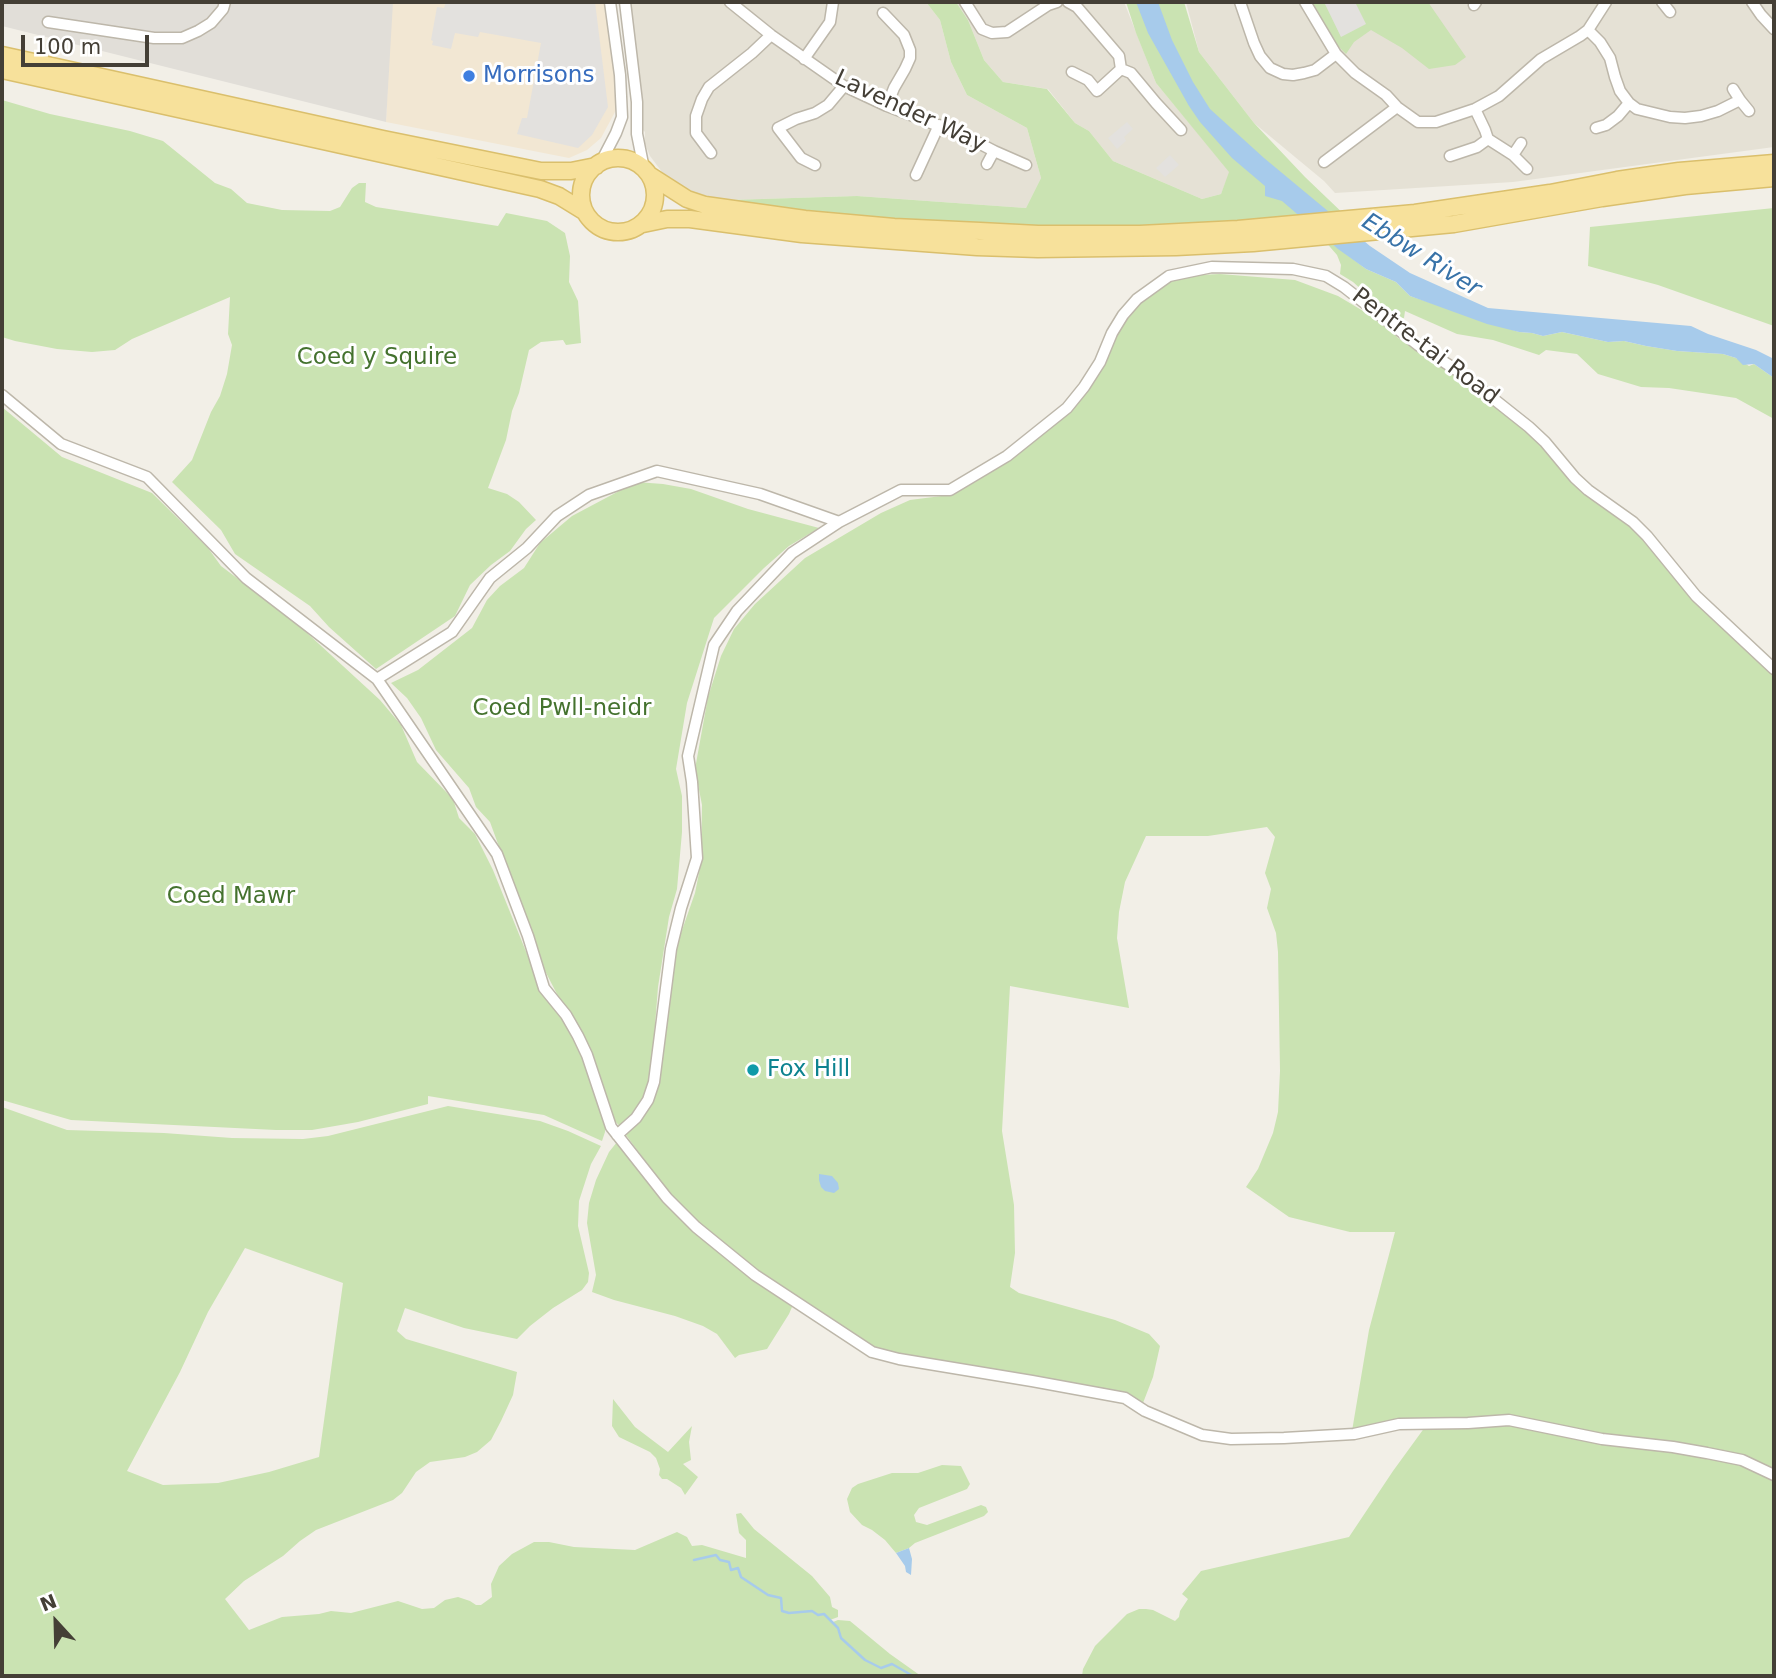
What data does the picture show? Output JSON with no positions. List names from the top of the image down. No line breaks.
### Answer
{"streets":{"street":["Lavender Way","Pentre-tai Road"]},"water":["Ebbw River"],"parks":["Coed y Squire","Coed Pwll-neidr","Coed Mawr"],"places":["Morrisons","Fox Hill"],"scale_bar":"100 m","north":"top"}
